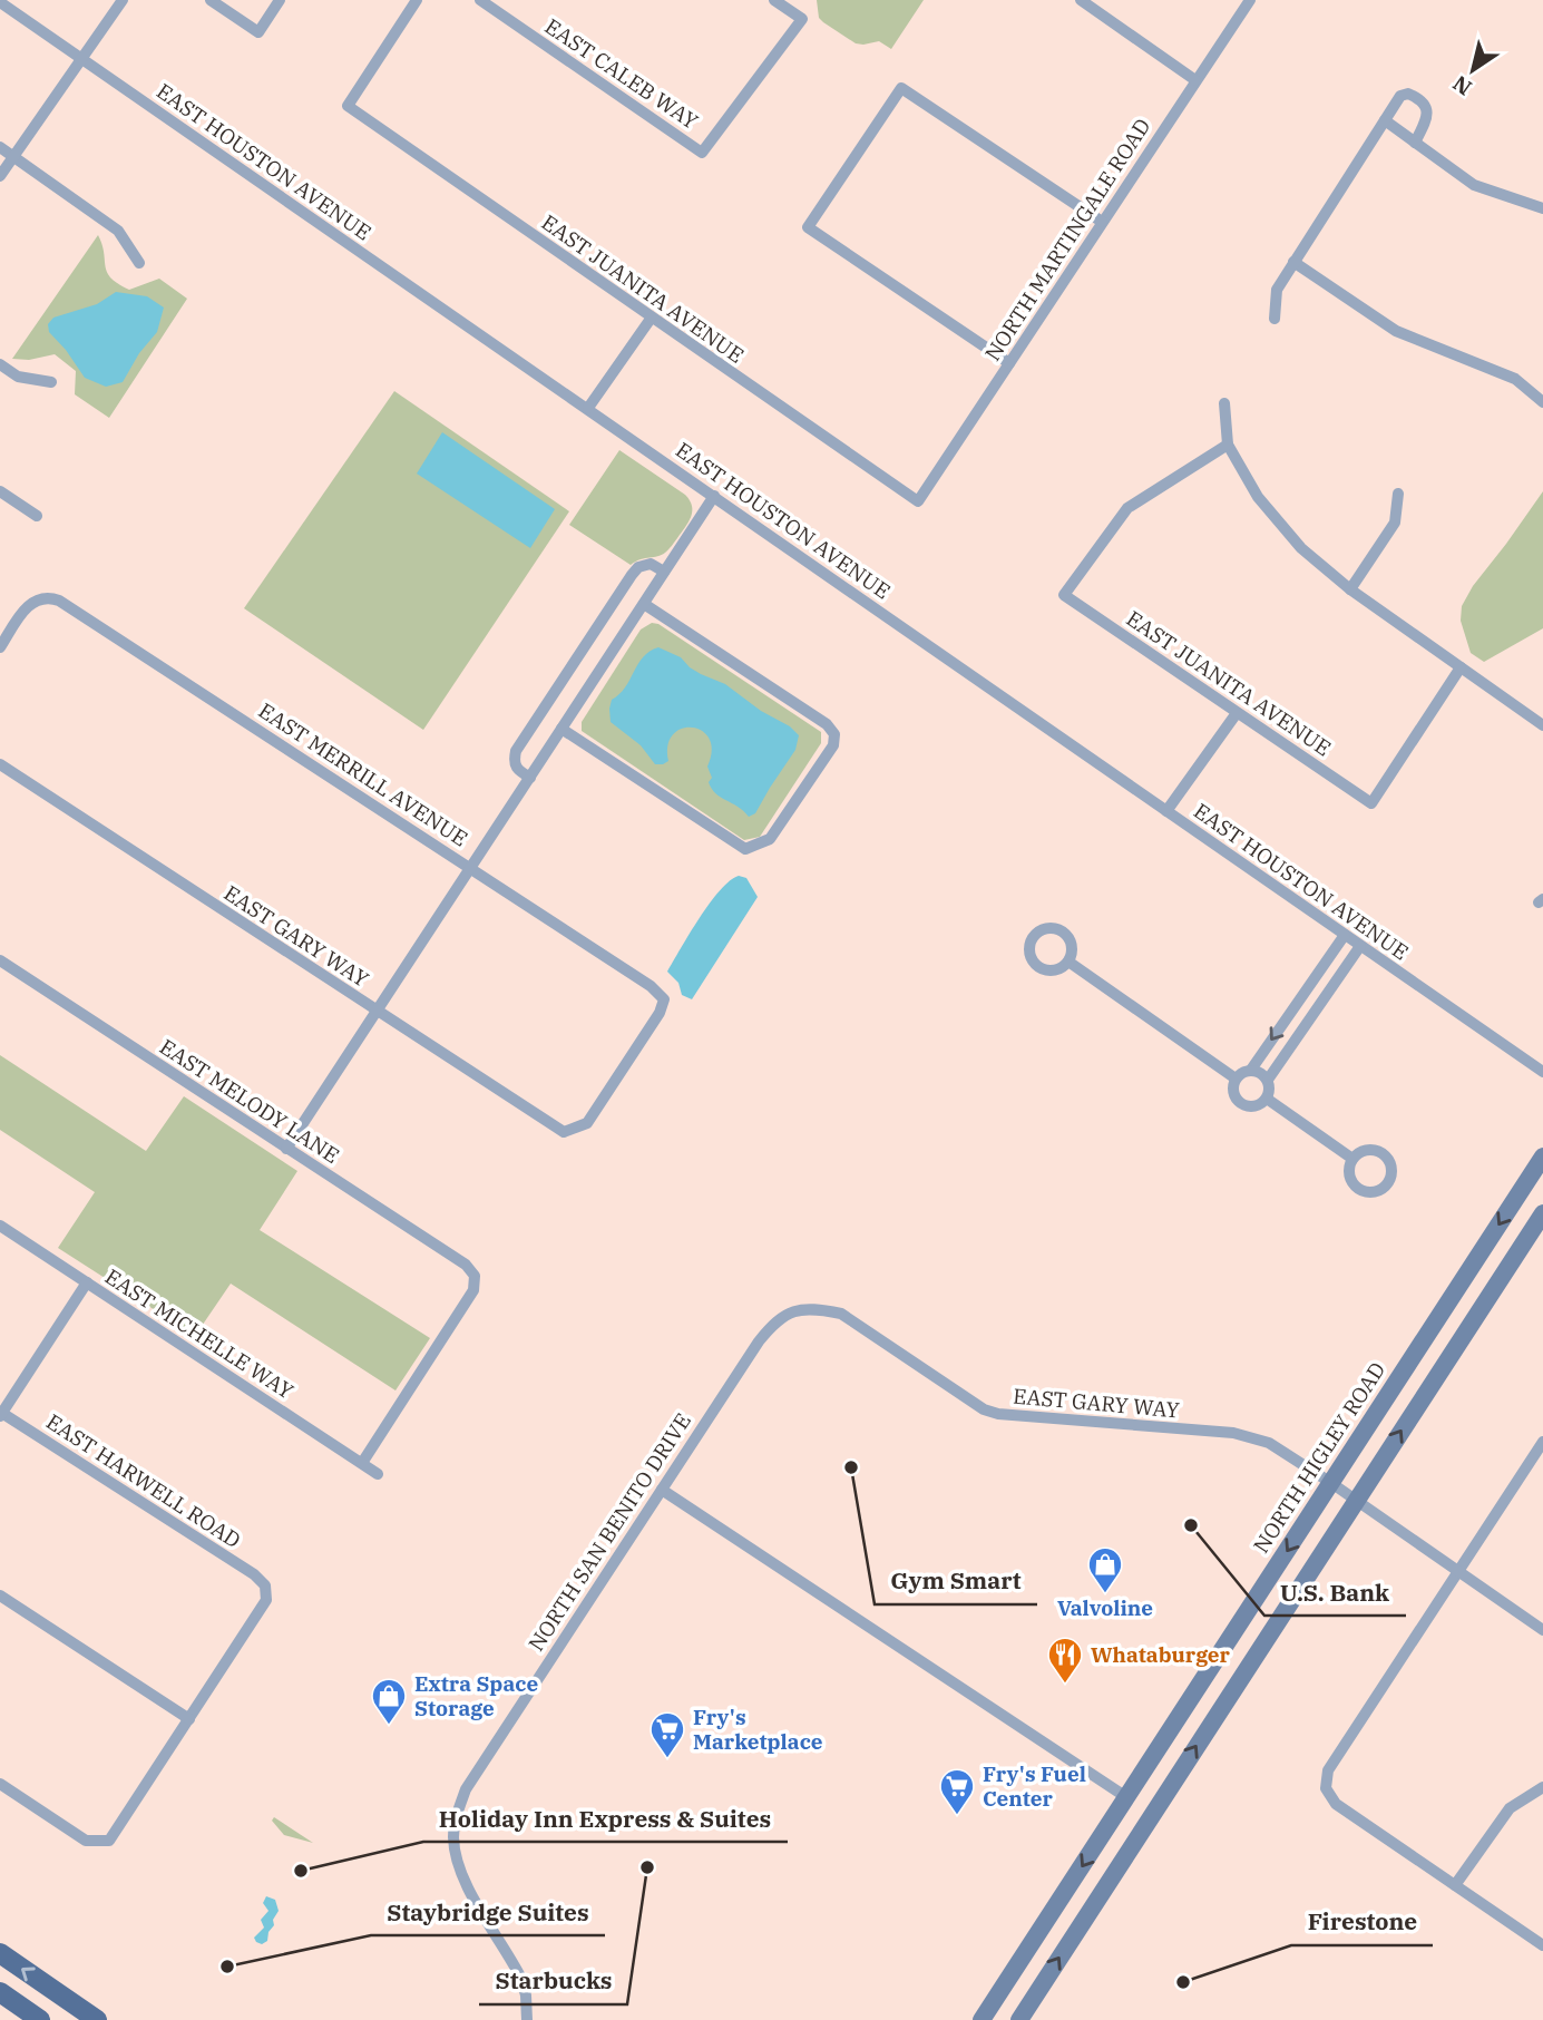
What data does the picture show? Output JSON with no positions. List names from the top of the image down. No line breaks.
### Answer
{"streets":{"main road":["NORTH HIGLEY ROAD"],"street":["EAST CALEB WAY","EAST HOUSTON AVENUE","NORTH MARTINGALE ROAD","EAST JUANITA AVENUE","EAST MERRILL AVENUE","EAST GARY WAY","EAST MELODY LANE","EAST MICHELLE WAY","EAST HARWELL ROAD","NORTH SAN BENITO DRIVE"]},"crossings":[["NORTH MARTINGALE ROAD","EAST JUANITA AVENUE"],["EAST MERRILL AVENUE","EAST GARY WAY"],["EAST GARY WAY","NORTH HIGLEY ROAD"],["EAST GARY WAY","NORTH SAN BENITO DRIVE"],["EAST MELODY LANE","EAST MICHELLE WAY"]],"places":{"other":["Gym Smart","U.S. Bank","Starbucks","Holiday Inn Express & Suites","Staybridge Suites","Firestone"],"shop":["Valvoline","Extra Space Storage"],"restaurant":["Whataburger"],"supermarket":["Fry's Marketplace","Fry's Fuel Center"]},"north":"bottom left"}
